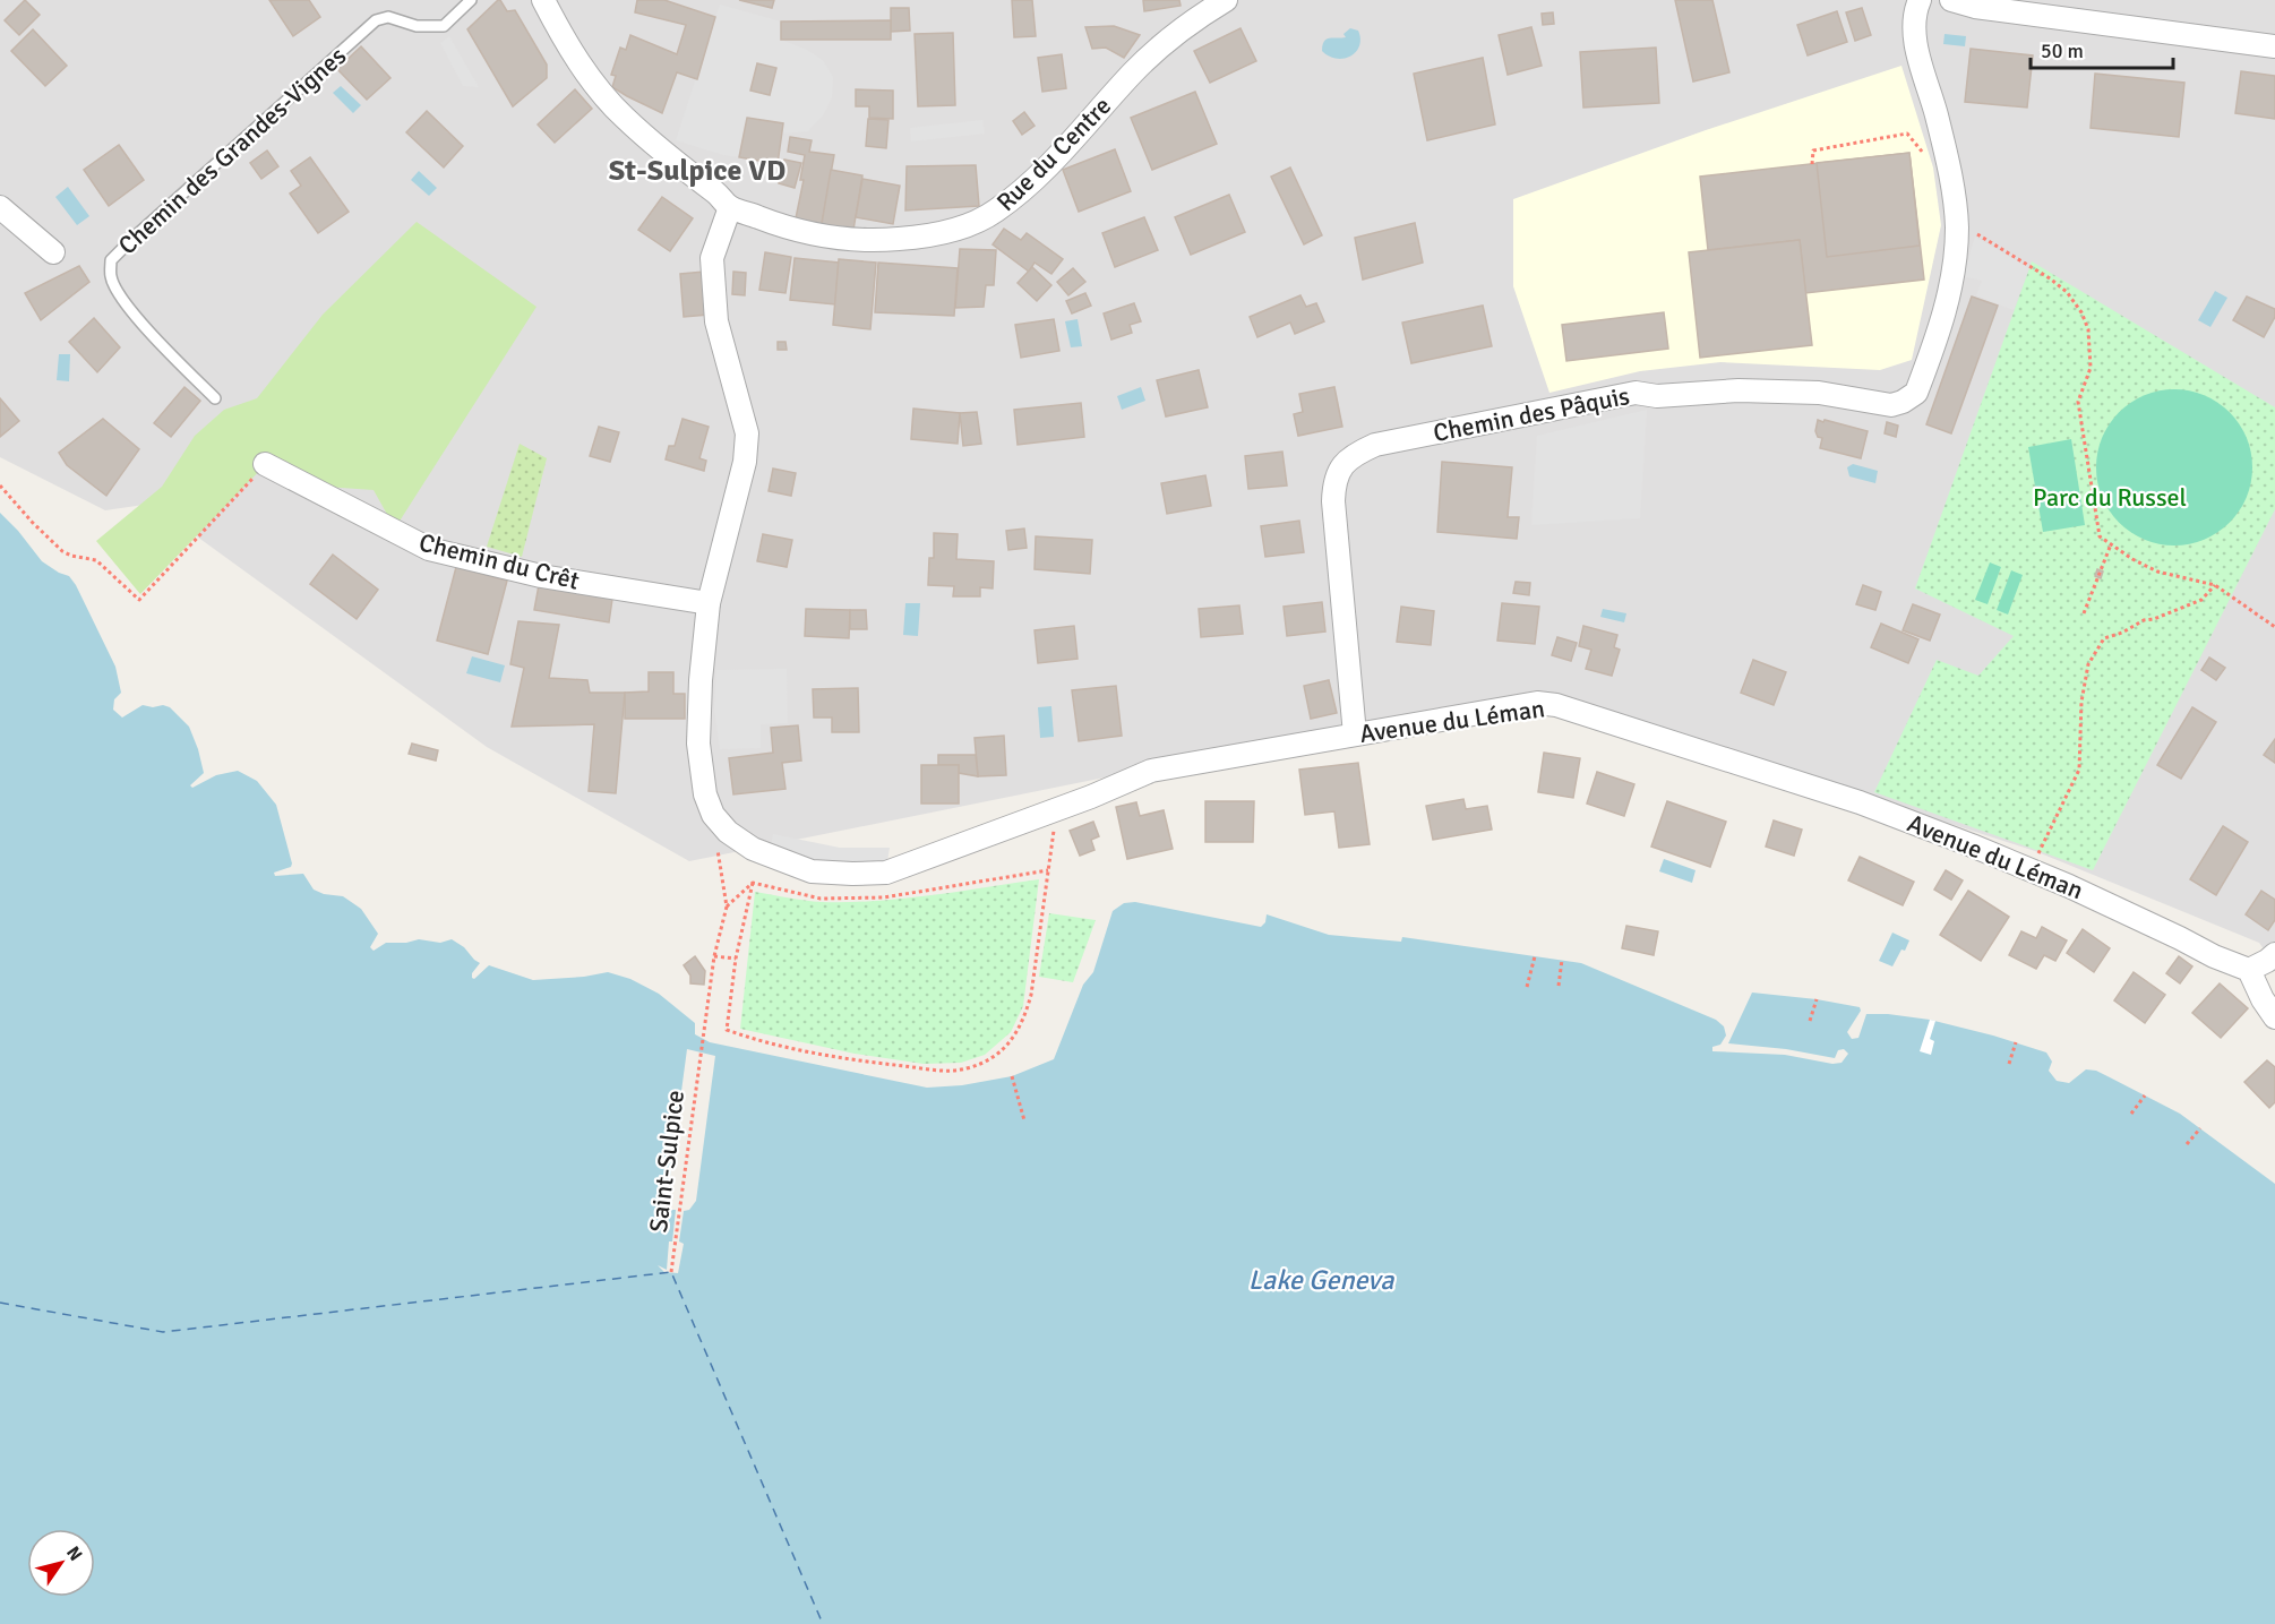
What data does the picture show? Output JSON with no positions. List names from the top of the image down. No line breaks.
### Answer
{"streets":{"street":["Rue du Centre","Chemin des Pâquis","Chemin du Crêt","Avenue du Léman"],"lane":["Chemin des Grandes-Vignes"],"path":["Saint-Sulpice"]},"crossings":[["Chemin des Pâquis","Avenue du Léman"],["Avenue du Léman","Saint-Sulpice"]],"districts":["St-Sulpice VD"],"water":["Lake Geneva"],"parks":["Parc du Russel"],"scale_bar":"50 m","north":"top right"}
